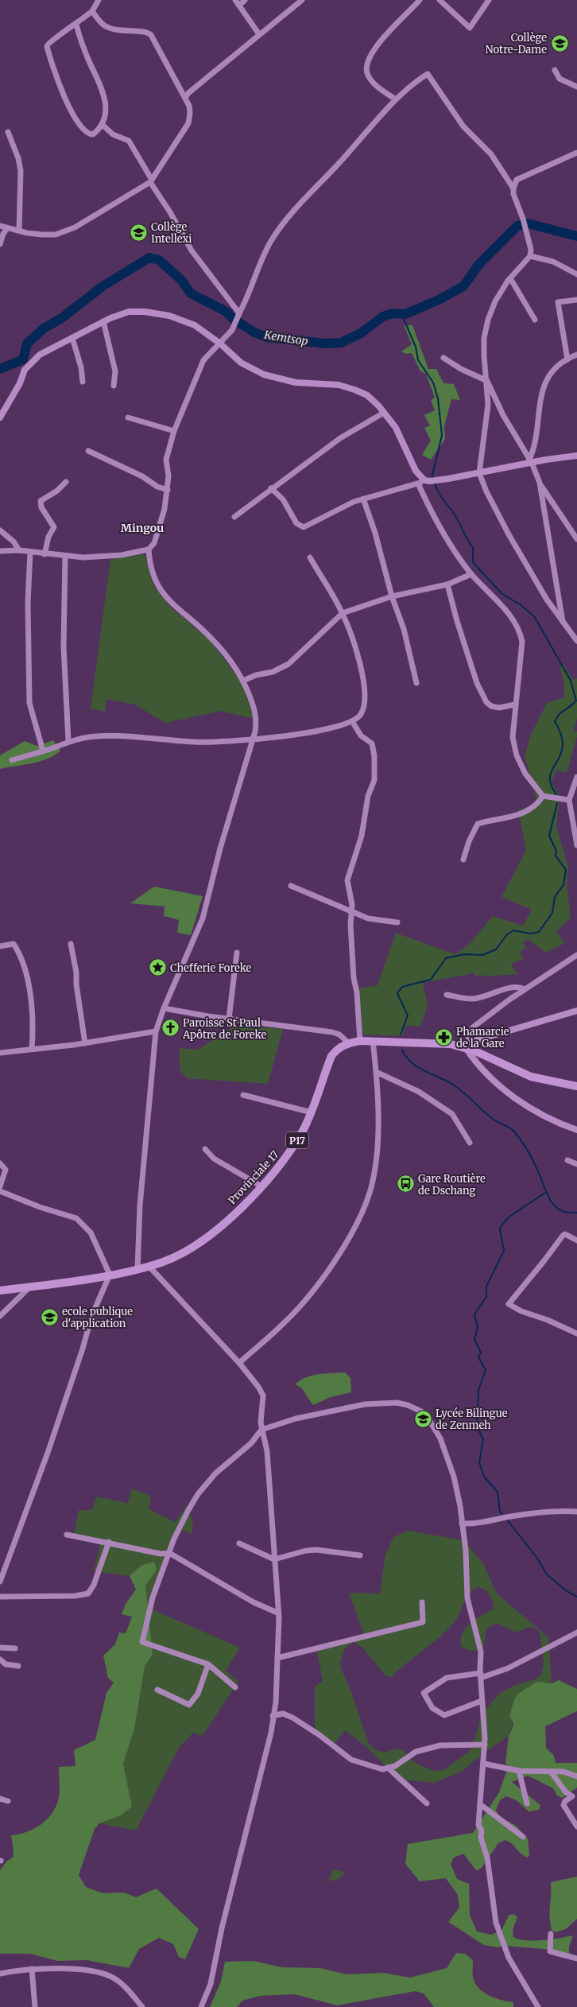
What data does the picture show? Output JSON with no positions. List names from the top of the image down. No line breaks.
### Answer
{"streets":{"main road":["P17","Provinciale 17"]},"districts":["Mingou"],"water":["Kemtsop"],"places":{"school or university":["Collège Notre-Dame","Collège Intellexi","ecole publique d'application","Lycée Bilingue de Zenmeh"],"place":["Chefferie Foreke"],"church":["Paroisse St Paul Apôtre de Foreke"],"pharmacy":["Phamarcie de la Gare"],"bus stop":["Gare Routière de Dschang"]}}
